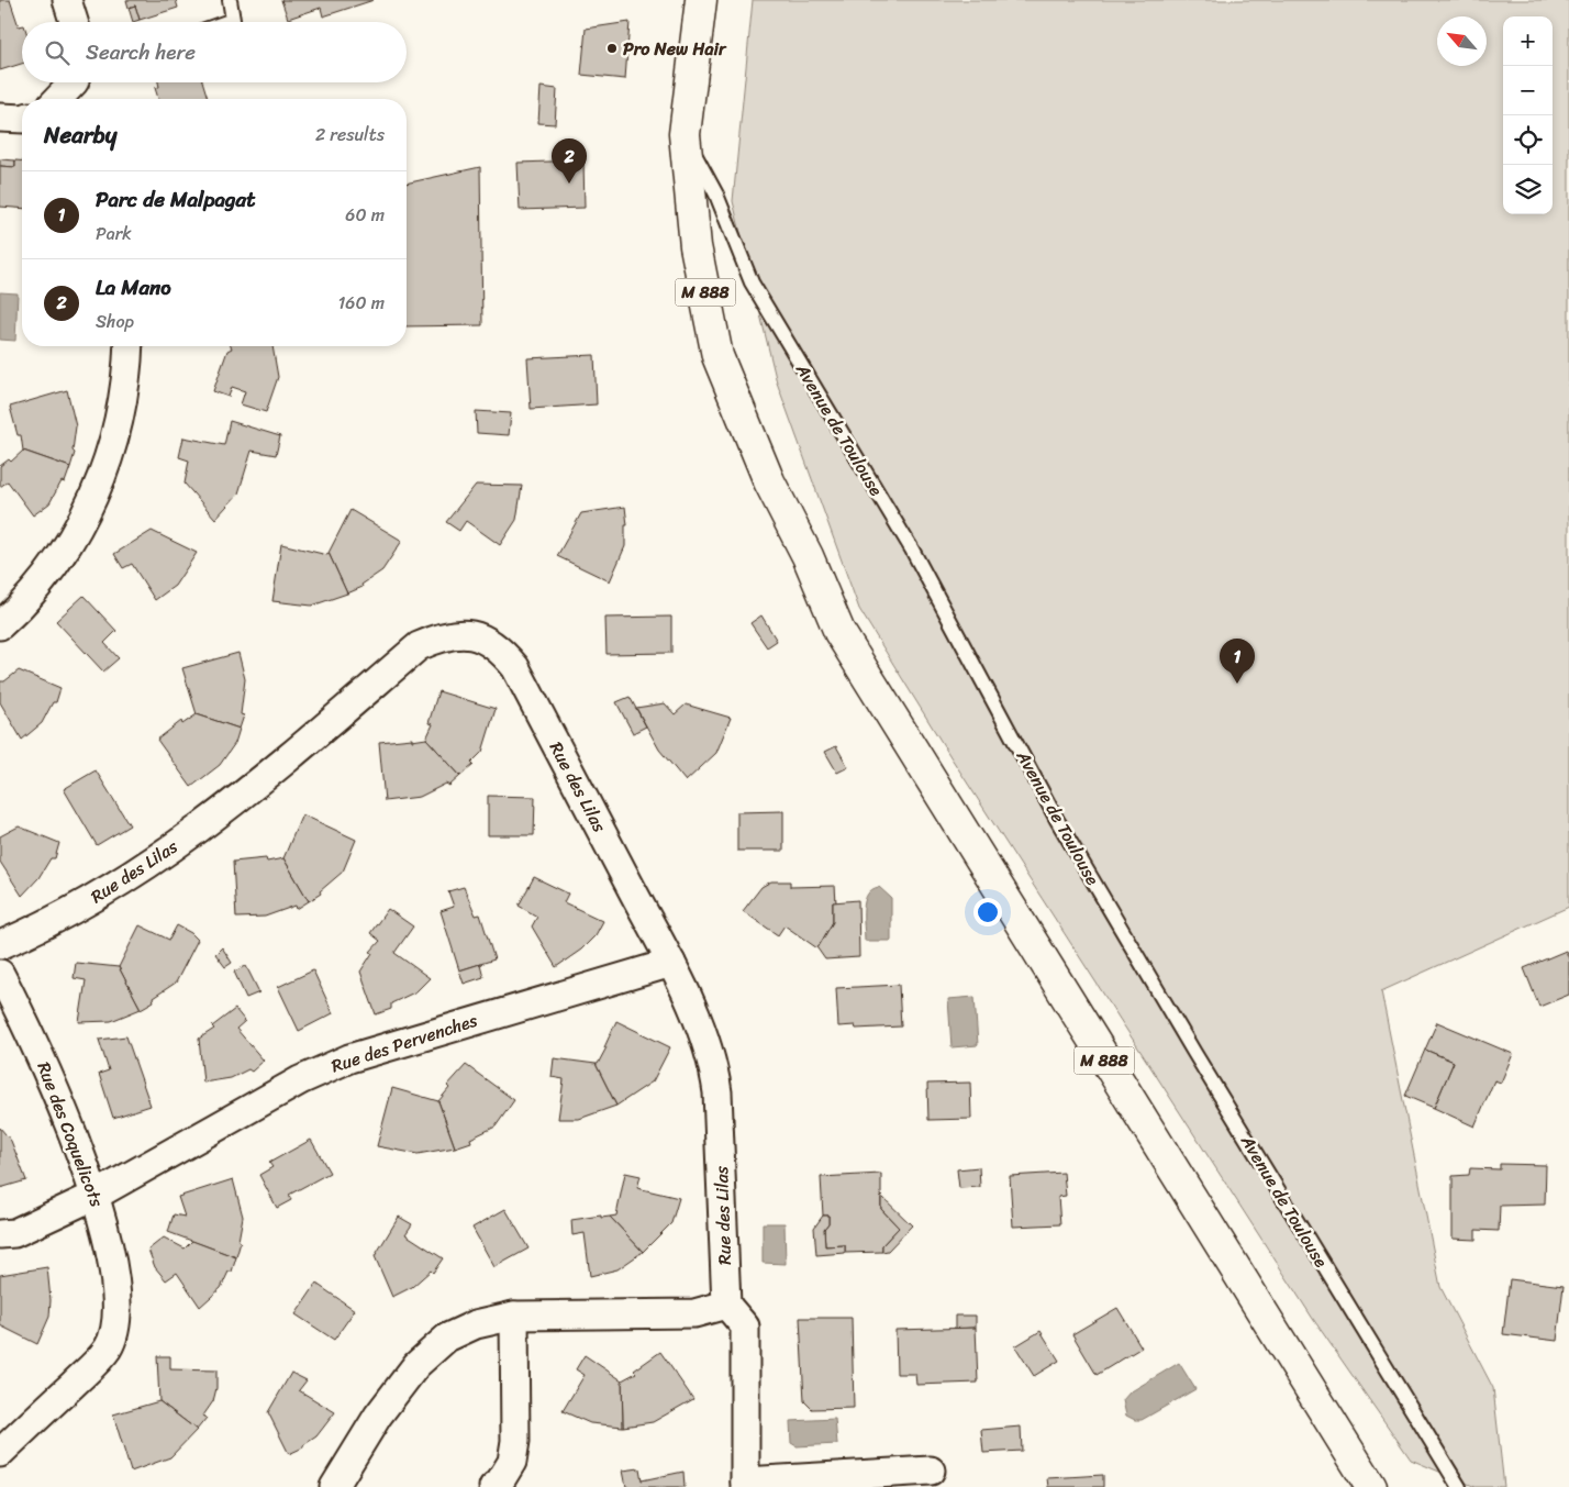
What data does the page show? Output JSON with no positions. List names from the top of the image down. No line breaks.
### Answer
{"streets":{"main road":["M 888"],"street":["Rue des Lilas","Rue des Pervenches","Rue des Coquelicots"],"lane":["Avenue de Toulouse"]},"crossings":[["M 888","Avenue de Toulouse"],["Rue des Lilas","Rue des Pervenches"],["Rue des Pervenches","Rue des Coquelicots"]],"places":["Pro New Hair"],"north":"top left","page":{"map_buttons":["+","−"],"search":"Search here","heading":["Nearby","2 results"],"pins":["2","1"],"list":[{"mark":"1","name":"Parc de Malpagat","note":"Park","value":"60 m"},{"mark":"2","name":"La Mano","note":"Shop","value":"160 m"}]}}
